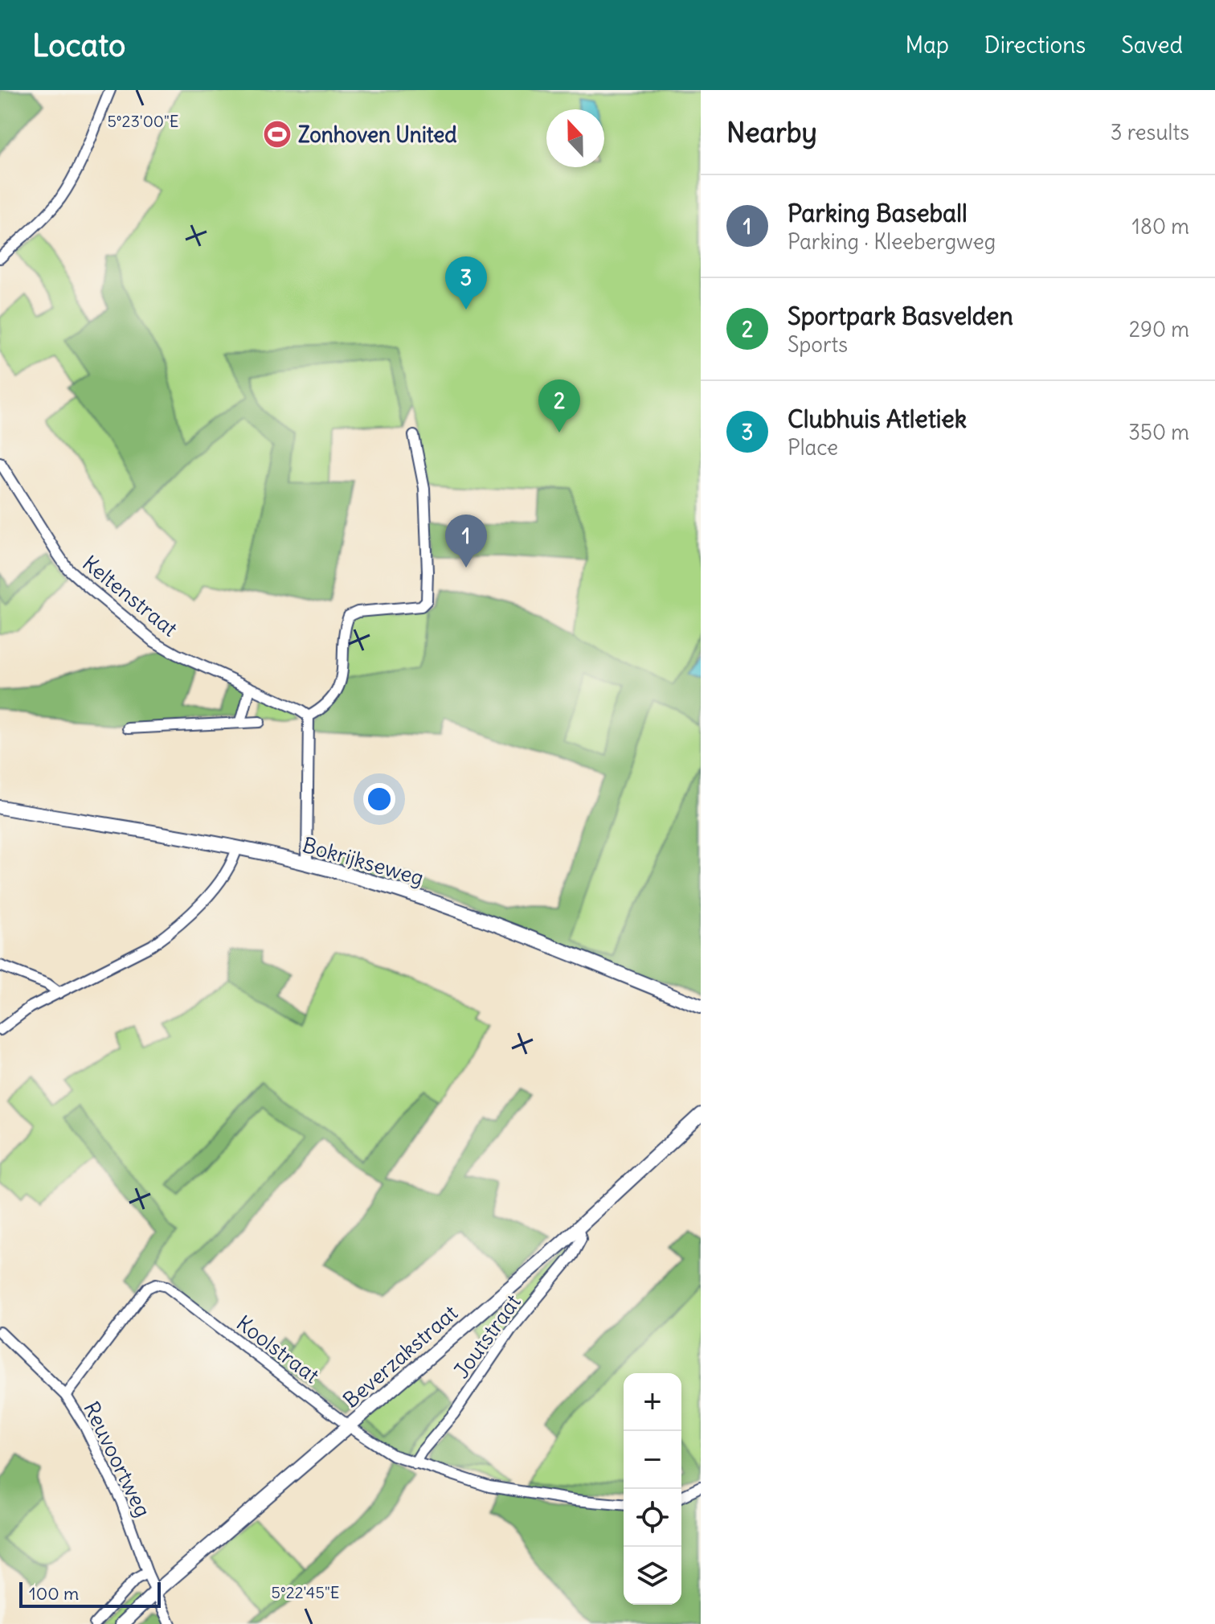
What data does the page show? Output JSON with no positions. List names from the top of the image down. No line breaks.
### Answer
{"streets":{"street":["Keltenstraat","Bokrijkseweg","Joutstraat","Koolstraat","Beverzakstraat","Reuvoortweg"]},"crossings":[["Joutstraat","Koolstraat"],["Joutstraat","Beverzakstraat"],["Koolstraat","Beverzakstraat"],["Koolstraat","Reuvoortweg"],["Beverzakstraat","Reuvoortweg"]],"places":{"sports":["Zonhoven United"]},"scale_bar":"100 m","north":"top","page":{"header":"Locato","nav":["Map","Directions","Saved"],"heading":["Nearby","3 results"],"list":[{"mark":"1","name":"Parking Baseball","note":"Parking · Kleebergweg","value":"180 m"},{"mark":"2","name":"Sportpark Basvelden","note":"Sports","value":"290 m"},{"mark":"3","name":"Clubhuis Atletiek","note":"Place","value":"350 m"}],"pins":["3","2","1"],"map_buttons":["+","−"],"scale":"100 m"},"coordinates":["5°23'00\"E","5°22'45\"E"]}
